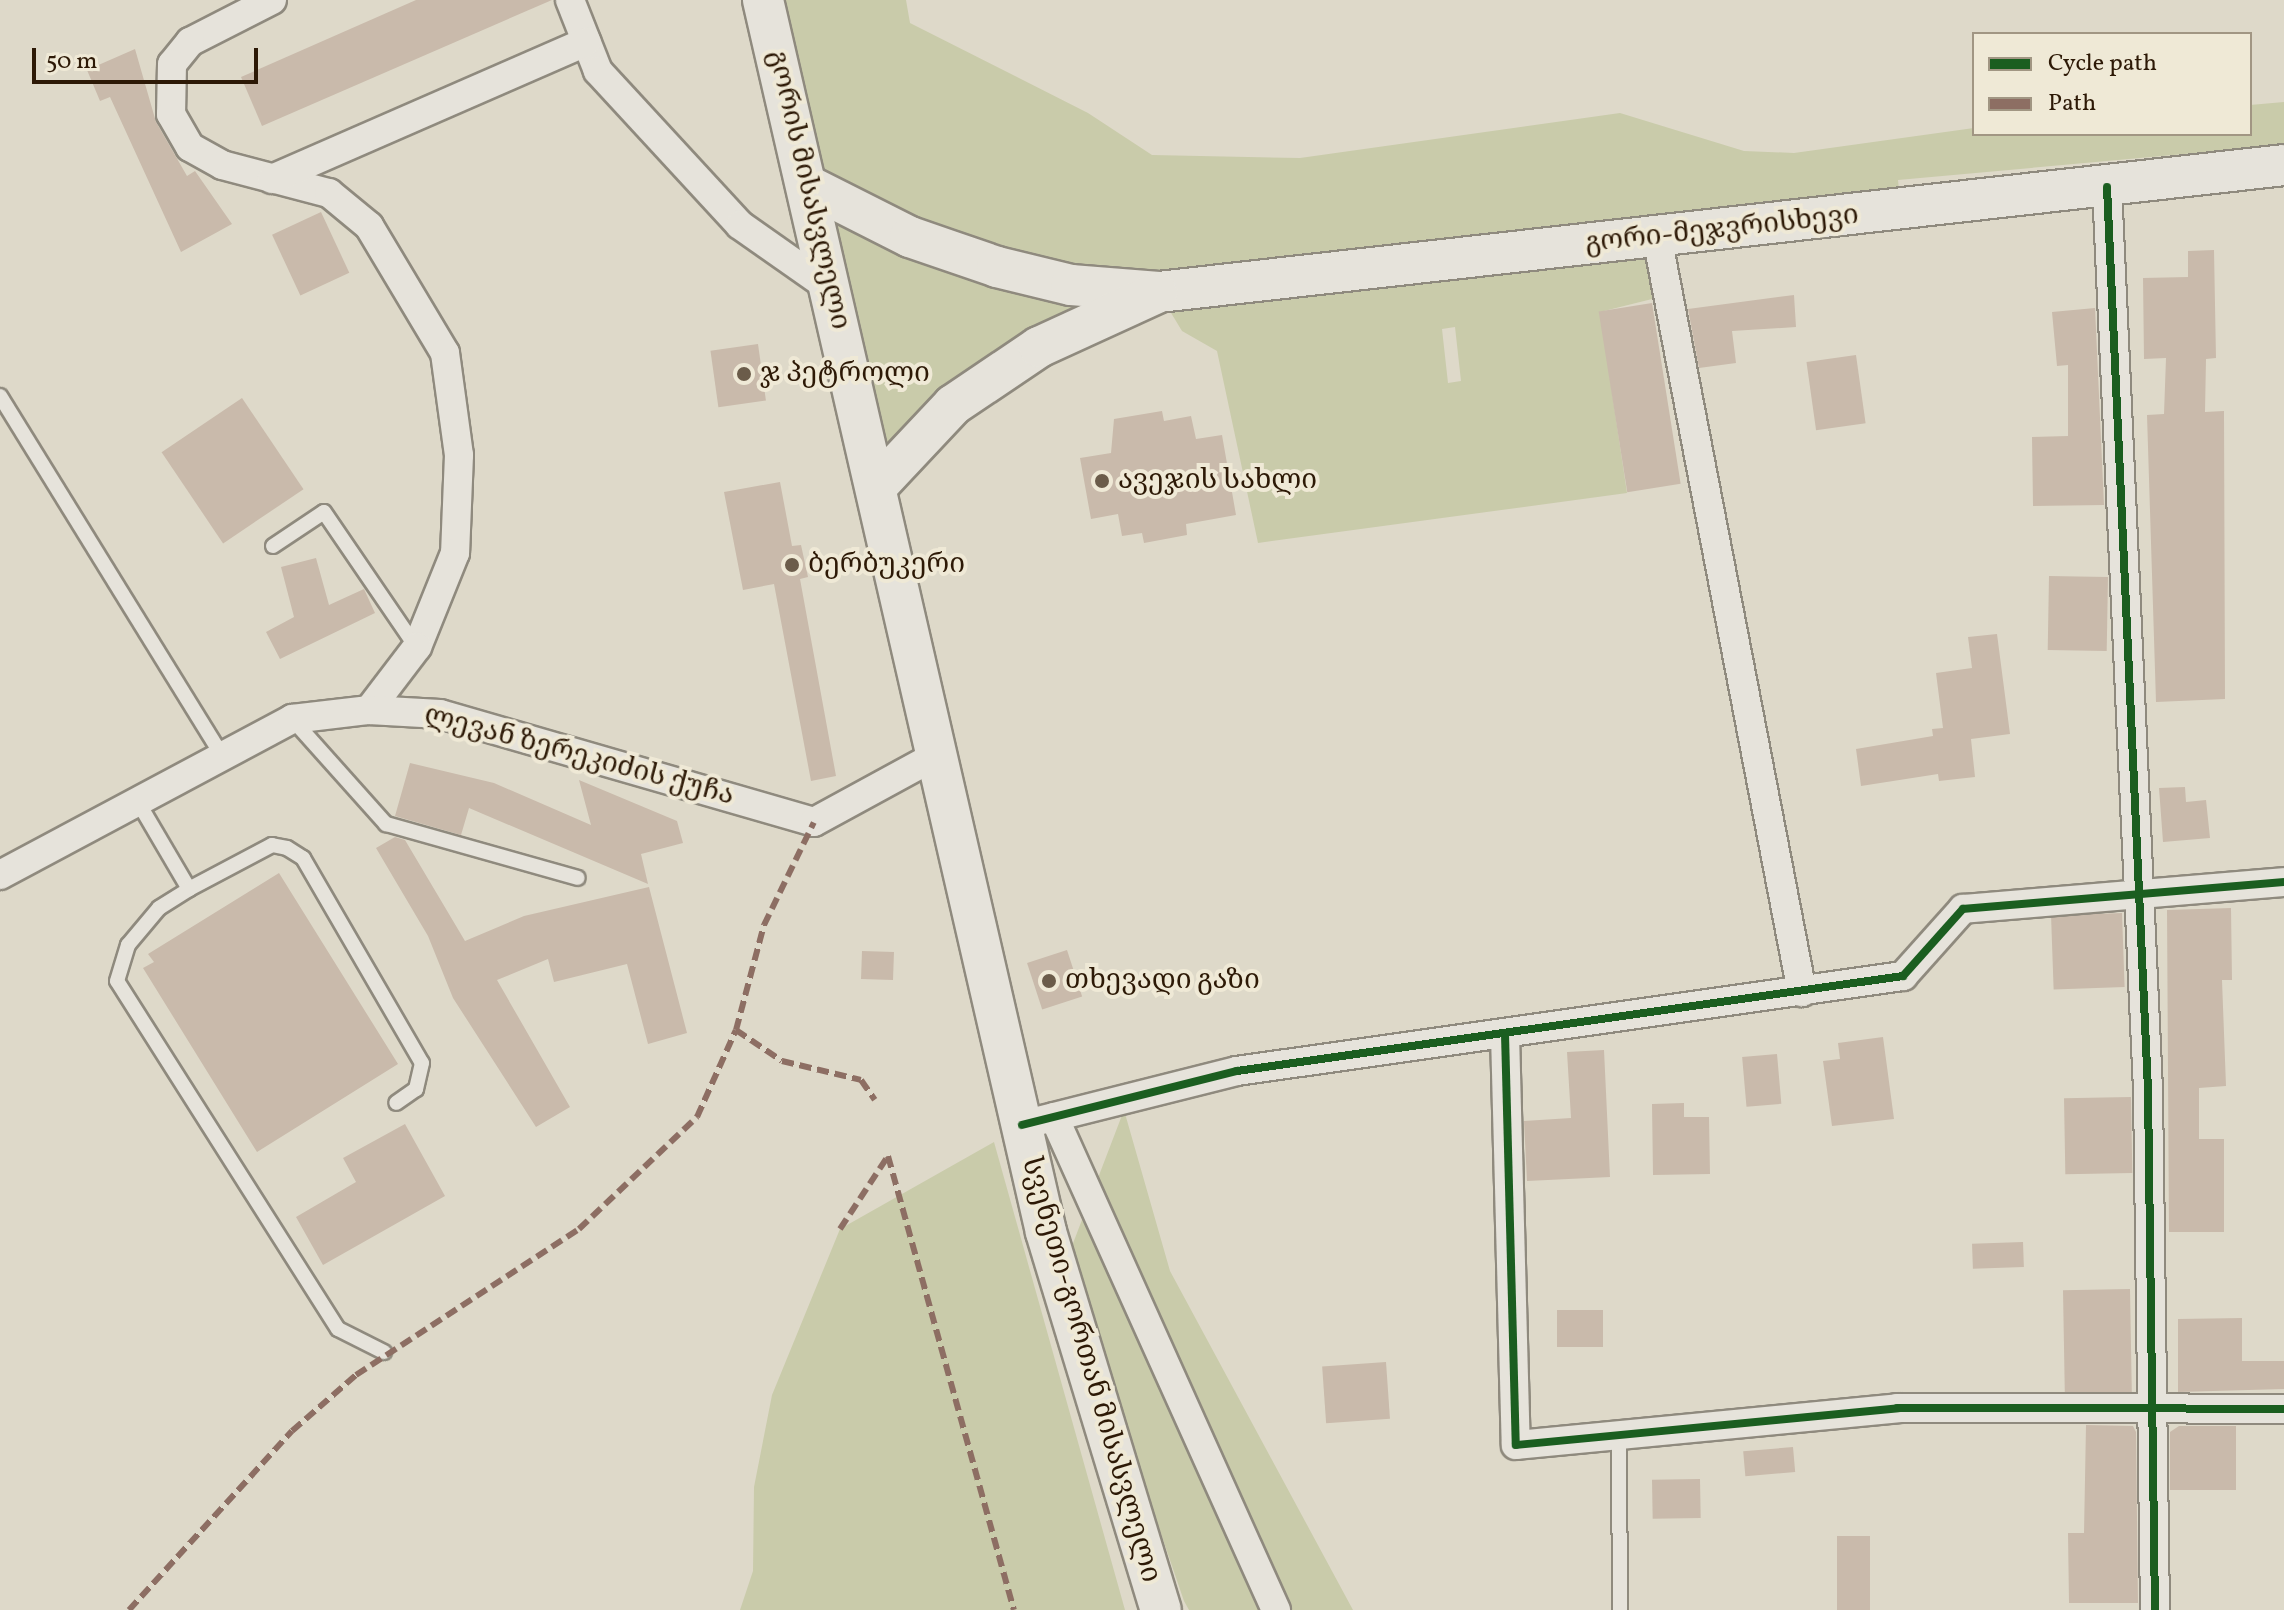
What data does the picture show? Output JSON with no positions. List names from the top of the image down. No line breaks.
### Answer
{"streets":{"main road":["გორის მისასვლელი","გორი-მეჯვრისხევი","სვენეთი-გორთან მისასვლელი"],"street":["ლევან ზერეკიძის ქუჩა"]},"crossings":[["გორის მისასვლელი","გორი-მეჯვრისხევი"],["გორის მისასვლელი","ლევან ზერეკიძის ქუჩა"],["გორის მისასვლელი","სვენეთი-გორთან მისასვლელი"],["ლევან ზერეკიძის ქუჩა","სვენეთი-გორთან მისასვლელი"]],"places":["ჯ პეტროლი","ავეჯის სახლი","ბერბუკერი","თხევადი გაზი"],"legend":["Cycle path","Path"],"scale_bar":"50 m"}
